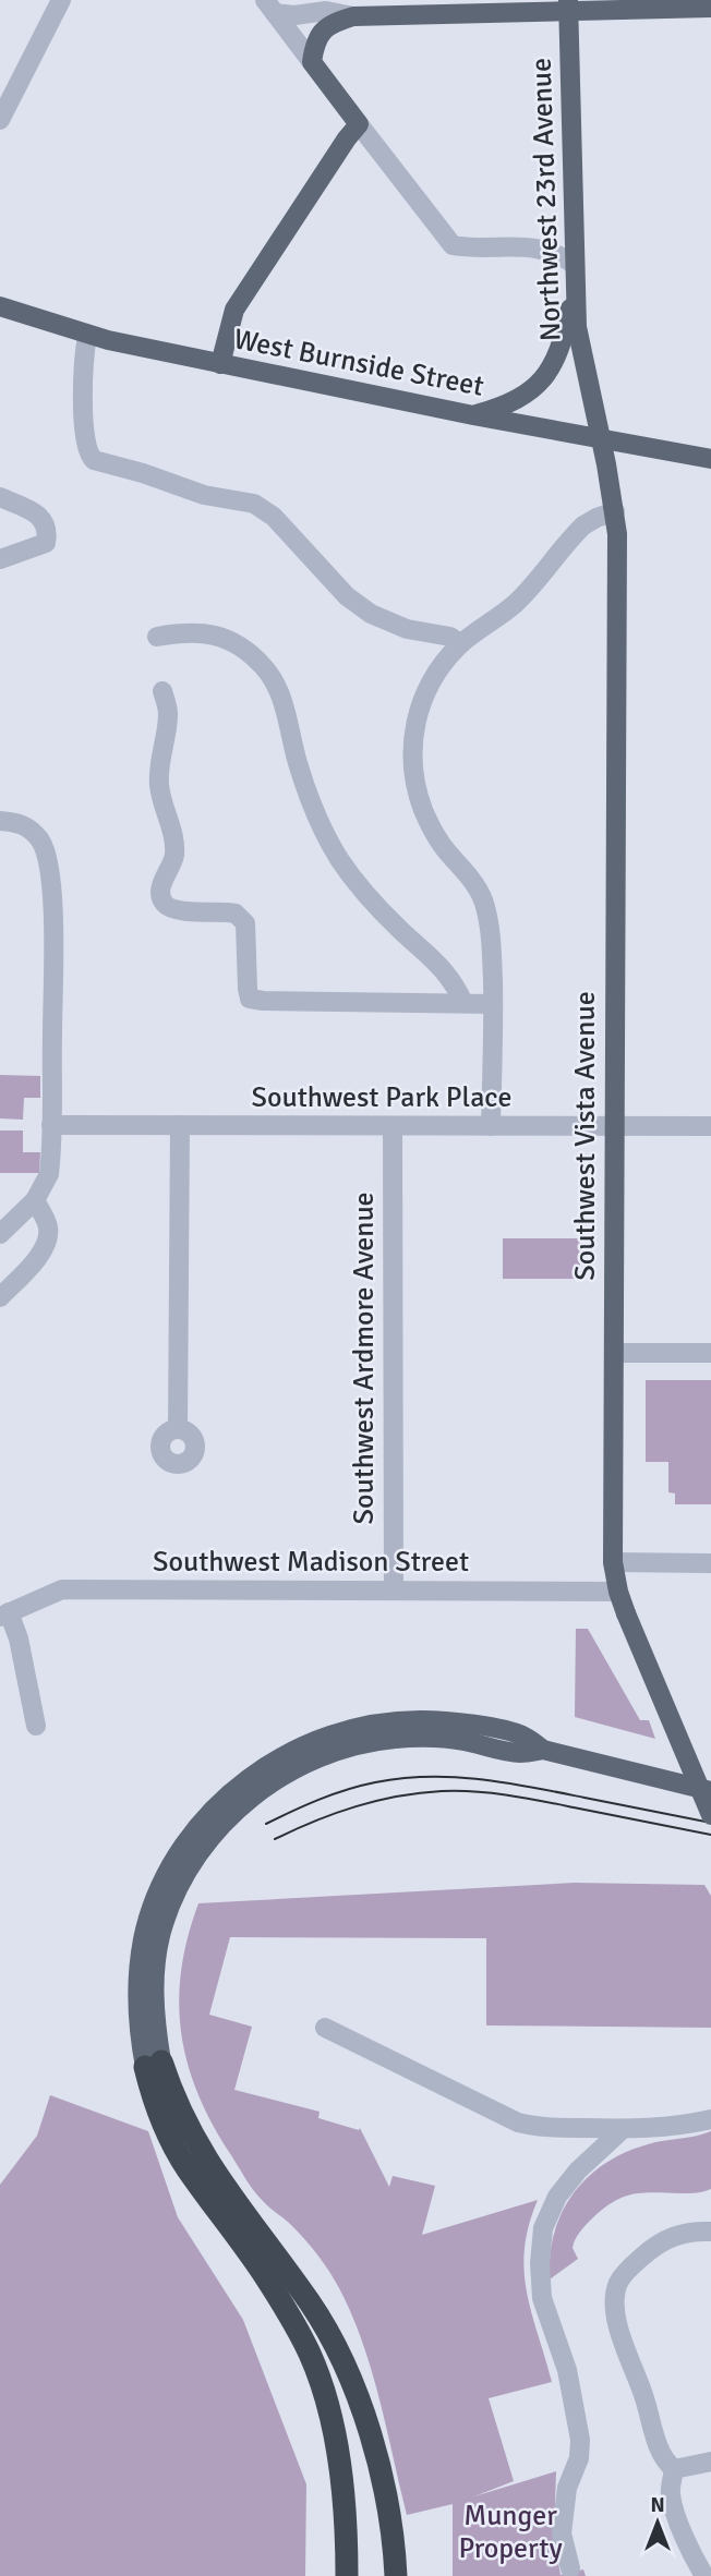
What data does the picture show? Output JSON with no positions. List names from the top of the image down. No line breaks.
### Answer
{"streets":{"main road":["Northwest 23rd Avenue","West Burnside Street","Southwest Vista Avenue"],"street":["Southwest Park Place","Southwest Ardmore Avenue","Southwest Madison Street"]},"crossings":[["Northwest 23rd Avenue","West Burnside Street"],["Northwest 23rd Avenue","Southwest Vista Avenue"],["West Burnside Street","Southwest Vista Avenue"],["Southwest Park Place","Southwest Vista Avenue"],["Southwest Park Place","Southwest Ardmore Avenue"],["Southwest Vista Avenue","Southwest Madison Street"],["Southwest Ardmore Avenue","Southwest Madison Street"]],"parks":["Munger Property"],"north":"top"}
